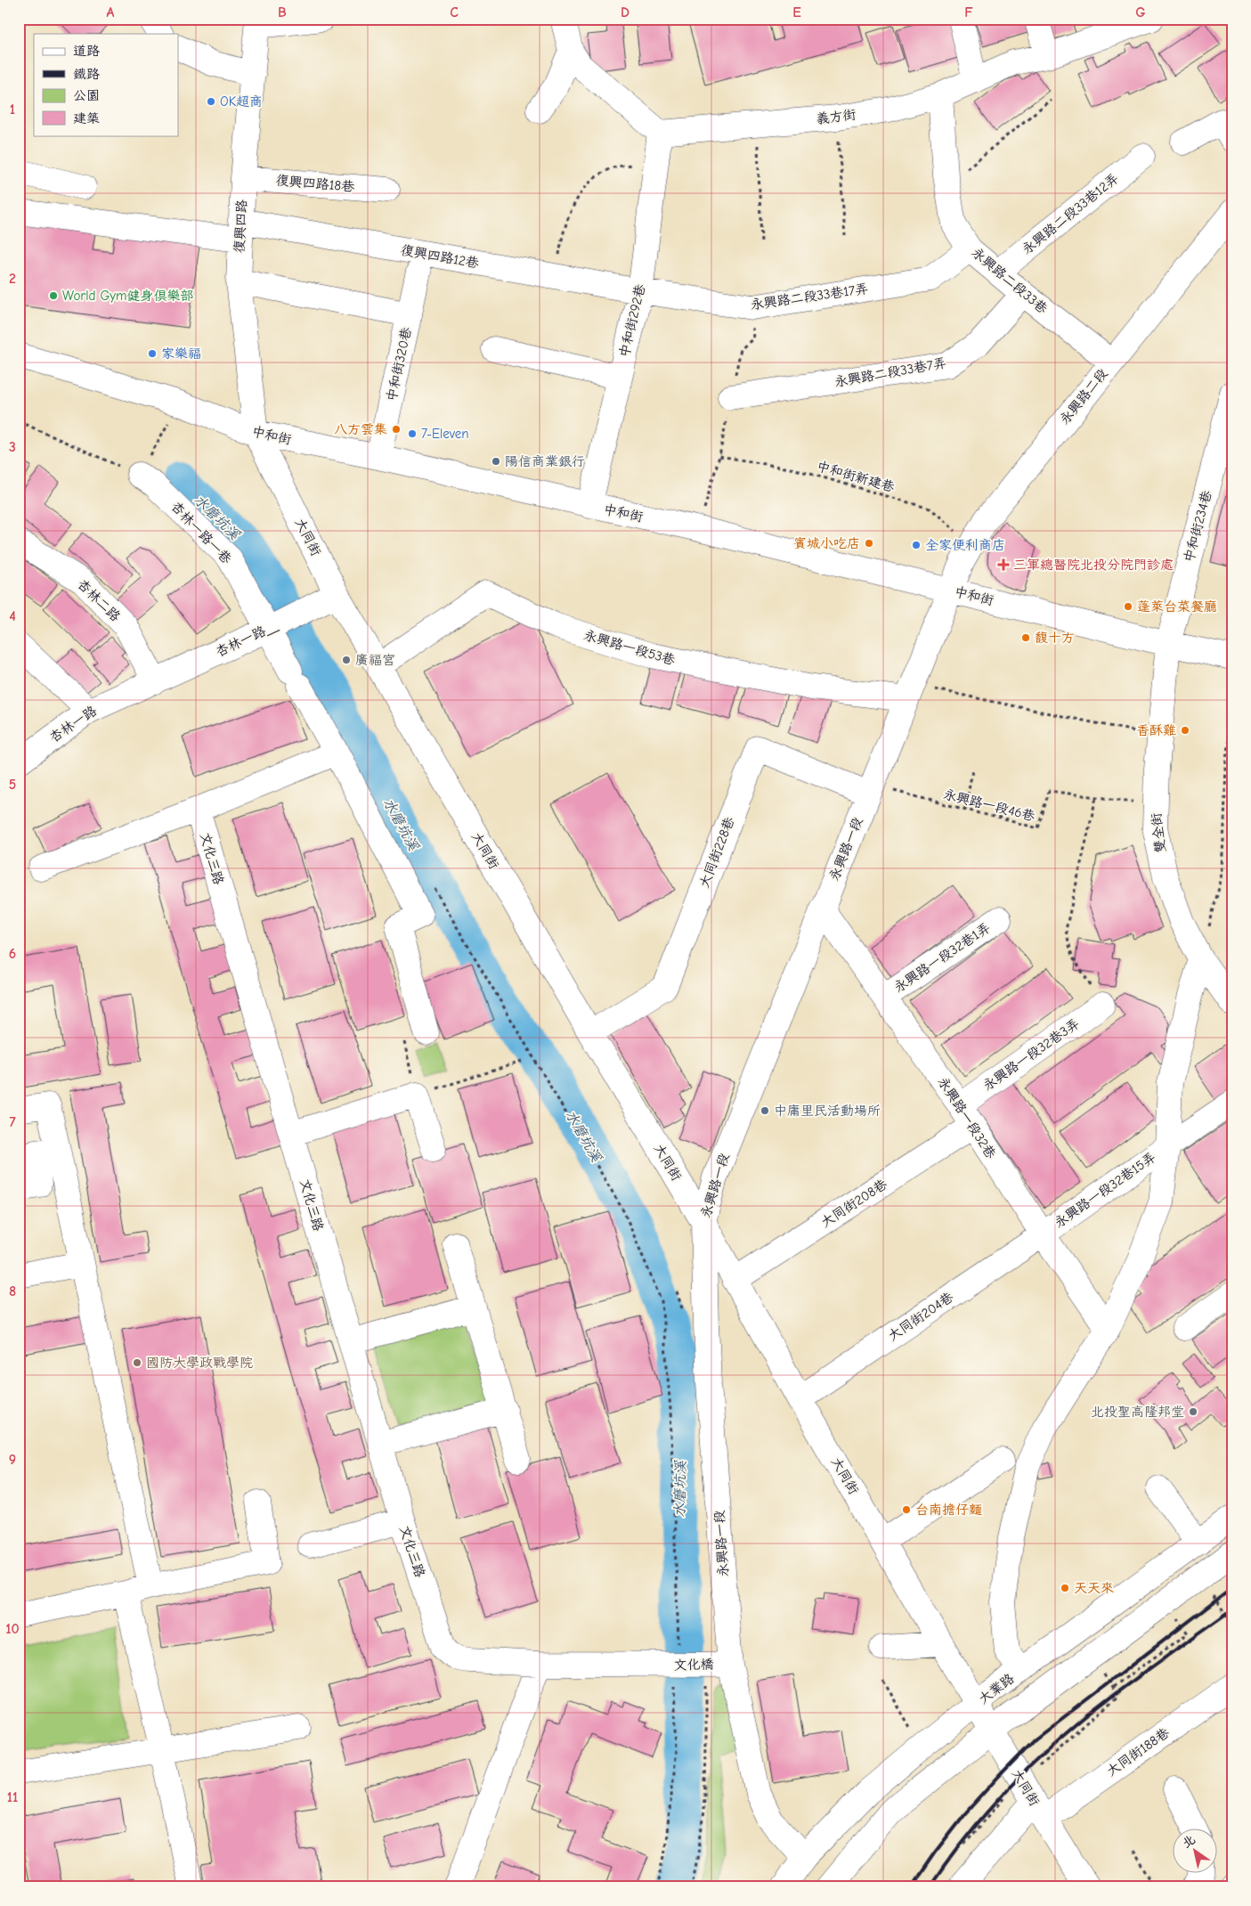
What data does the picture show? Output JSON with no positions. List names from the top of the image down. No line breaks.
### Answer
{"streets":{"street":["義方街","復興四路18巷","永興路二段33巷12弄","復興四路","復興四路12巷","永興路二段33巷","永興路二段33巷17弄","中和街292巷","中和街320巷","永興路二段33巷7弄","永興路二段","中和街","中和街234巷","杏林一路一巷","大同街","杏林二路","杏林一路＿","永興路一段53巷","杏林一路","雙全街","永興路一段","大同街228巷","文化三路","永興路一段32巷1弄","永興路一段32巷3弄","永興路一段32巷","永興路一段32巷15弄","大同街208巷","大同街204巷","文化橋","大業路","大同街188巷"],"path":["中和街新建巷","永興路一段46巷"]},"crossings":[["義方街","永興路二段33巷"],["義方街","中和街292巷"],["復興四路18巷","復興四路"],["永興路二段33巷12弄","永興路二段33巷"],["復興四路","復興四路12巷"],["復興四路","中和街"],["復興四路","大同街"],["復興四路12巷","永興路二段33巷17弄"],["復興四路12巷","中和街292巷"],["永興路二段33巷","永興路二段33巷17弄"],["永興路二段33巷","永興路二段33巷7弄"],["永興路二段33巷","永興路二段"],["永興路二段33巷17弄","中和街292巷"],["中和街292巷","中和街"],["中和街320巷","中和街"],["永興路二段","中和街"],["永興路二段","中和街新建巷"],["永興路二段","永興路一段"],["中和街","中和街234巷"],["中和街","大同街"],["中和街","雙全街"],["中和街","永興路一段"],["中和街234巷","雙全街"],["杏林一路一巷","杏林一路＿"],["大同街","杏林一路＿"],["大同街","永興路一段53巷"],["大同街","永興路一段"],["大同街","大同街228巷"],["大同街","大同街208巷"],["大同街","大同街204巷"],["大同街","大業路"],["大同街","大同街188巷"],["杏林二路","杏林一路＿"],["杏林二路","杏林一路"],["杏林一路＿","杏林一路"],["永興路一段53巷","永興路一段"],["永興路一段46巷","雙全街"],["永興路一段46巷","永興路一段"],["永興路一段46巷","大同街228巷"],["永興路一段","大同街228巷"],["永興路一段","永興路一段32巷"],["永興路一段","文化橋"],["永興路一段","大業路"],["文化三路","文化橋"],["永興路一段32巷1弄","永興路一段32巷"],["永興路一段32巷3弄","永興路一段32巷"],["永興路一段32巷","永興路一段32巷15弄"],["永興路一段32巷","大同街208巷"],["永興路一段32巷","大同街204巷"],["永興路一段32巷15弄","大同街204巷"]],"water":["水磨坑溪"],"places":{"other":["OK超商","World Gym健身俱樂部","家樂福","八方雲集","7-Eleven","陽信商業銀行","賓城小吃店","全家便利商店","蓬萊台菜餐廳","馥十方","廣福宮","香酥雞","中庸里民活動場所","國防大學政戰學院","北投聖高隆邦堂","台南擔仔麵","天天來"],"health":["三軍總醫院北投分院門診處"]},"legend":["道路","鐵路","公園","建築"],"north":"top left","grid":{"columns":["A","B","C","D","E","F","G"],"rows":["1","2","3","4","5","6","7","8","9","10","11"]}}
